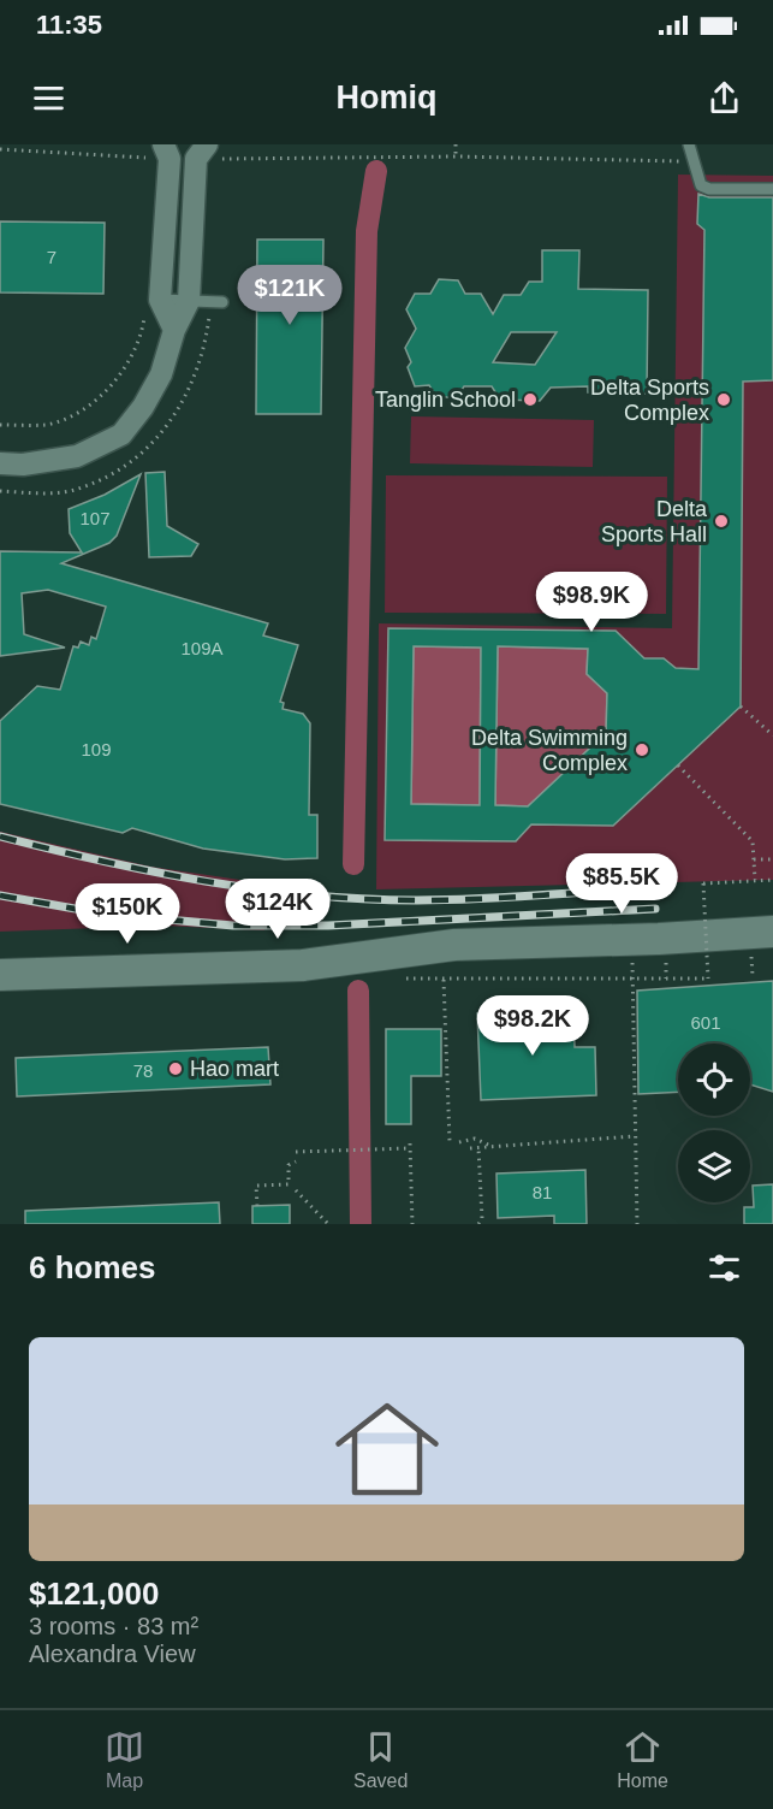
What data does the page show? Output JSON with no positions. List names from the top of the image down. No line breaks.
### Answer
{"places":["Tanglin School","Delta Sports Complex","Delta Sports Hall","Delta Swimming Complex","Hao mart"],"house_numbers":["7","107","109A","109","601","78","81"],"page":{"status":"11:35","header":"Homiq","price":["$121K","$98.9K","$85.5K","$124K","$150K","$98.2K"],"heading":"6 homes","list":[{"name":"$121,000","note":"3 rooms · 83 m² · Alexandra View"}],"tabs":["Map","Saved","Home"]}}
